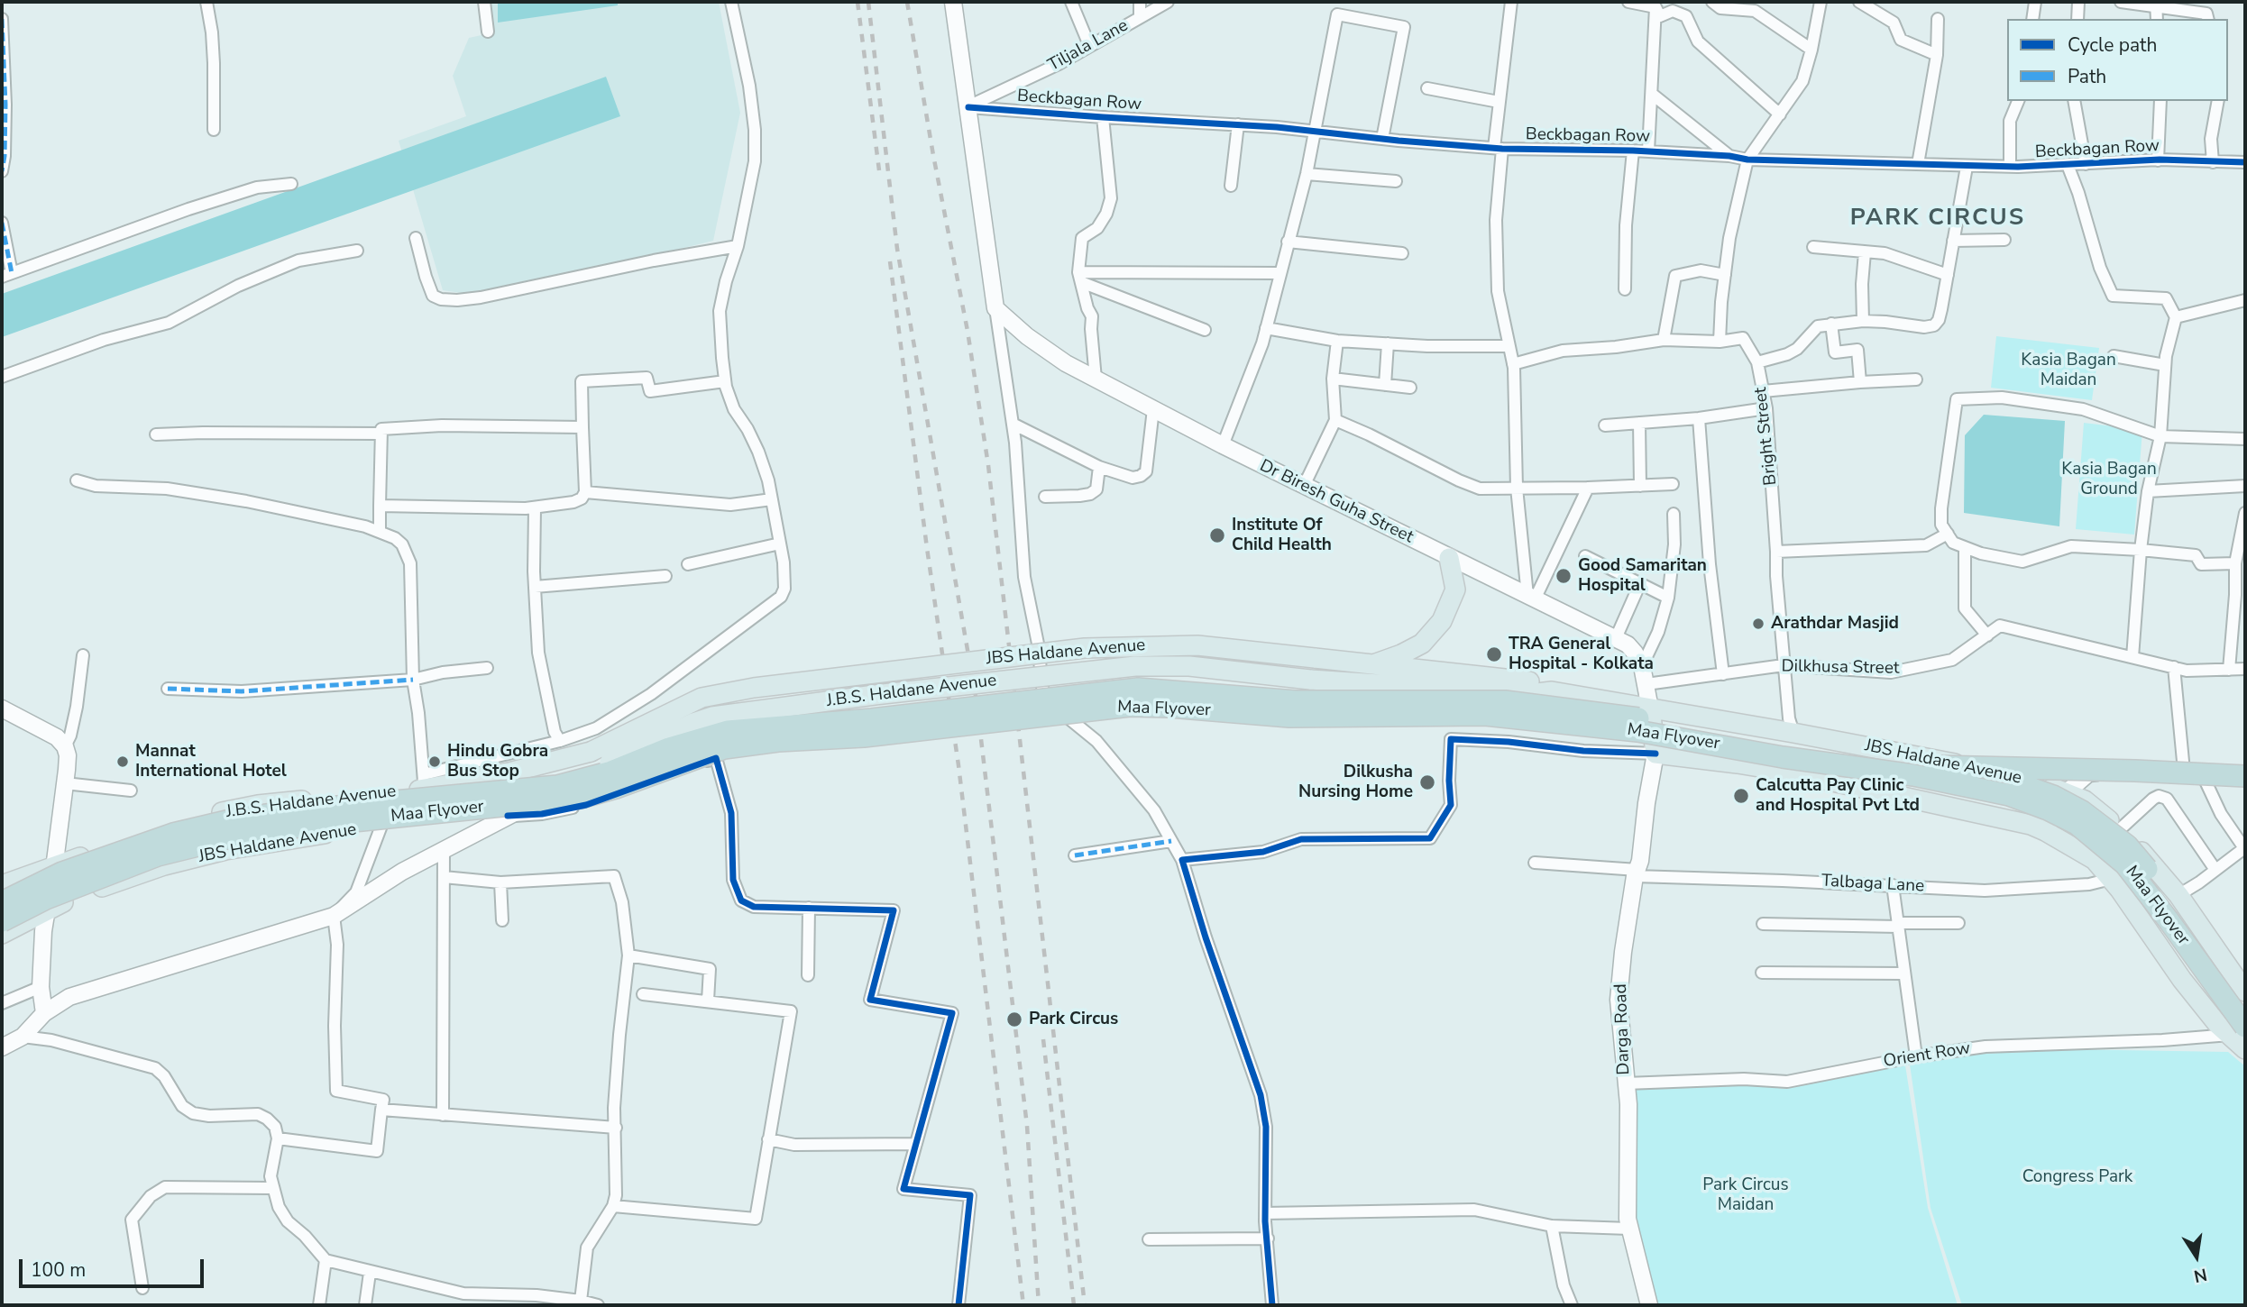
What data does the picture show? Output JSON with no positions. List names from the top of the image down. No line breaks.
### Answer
{"streets":{"highway":["Maa Flyover"],"main road":["Dr Biresh Guha Street","JBS Haldane Avenue","J.B.S. Haldane Avenue","Darga Road"],"street":["Tiljala Lane","Beckbagan Row","Bright Street","Dilkhusa Street","Talbaga Lane","Orient Row"]},"crossings":[["Tiljala Lane","Beckbagan Row"],["Bright Street","JBS Haldane Avenue"],["Bright Street","Dilkhusa Street"],["Dr Biresh Guha Street","JBS Haldane Avenue"],["Dr Biresh Guha Street","Dilkhusa Street"],["JBS Haldane Avenue","J.B.S. Haldane Avenue"],["Maa Flyover","Talbaga Lane"],["Maa Flyover","Darga Road"],["Maa Flyover","Orient Row"],["Talbaga Lane","Darga Road"],["Darga Road","Orient Row"]],"districts":["PARK CIRCUS"],"parks":["Kasia Bagan Maidan","Kasia Bagan Ground","Congress Park","Park Circus Maidan"],"places":["Institute Of Child Health","Good Samaritan Hospital","Arathdar Masjid","TRA General Hospital - Kolkata","Mannat International Hotel","Hindu Gobra Bus Stop","Dilkusha Nursing Home","Calcutta Pay Clinic and Hospital Pvt Ltd","Park Circus"],"legend":["Cycle path","Path"],"scale_bar":"100 m","north":"bottom"}
